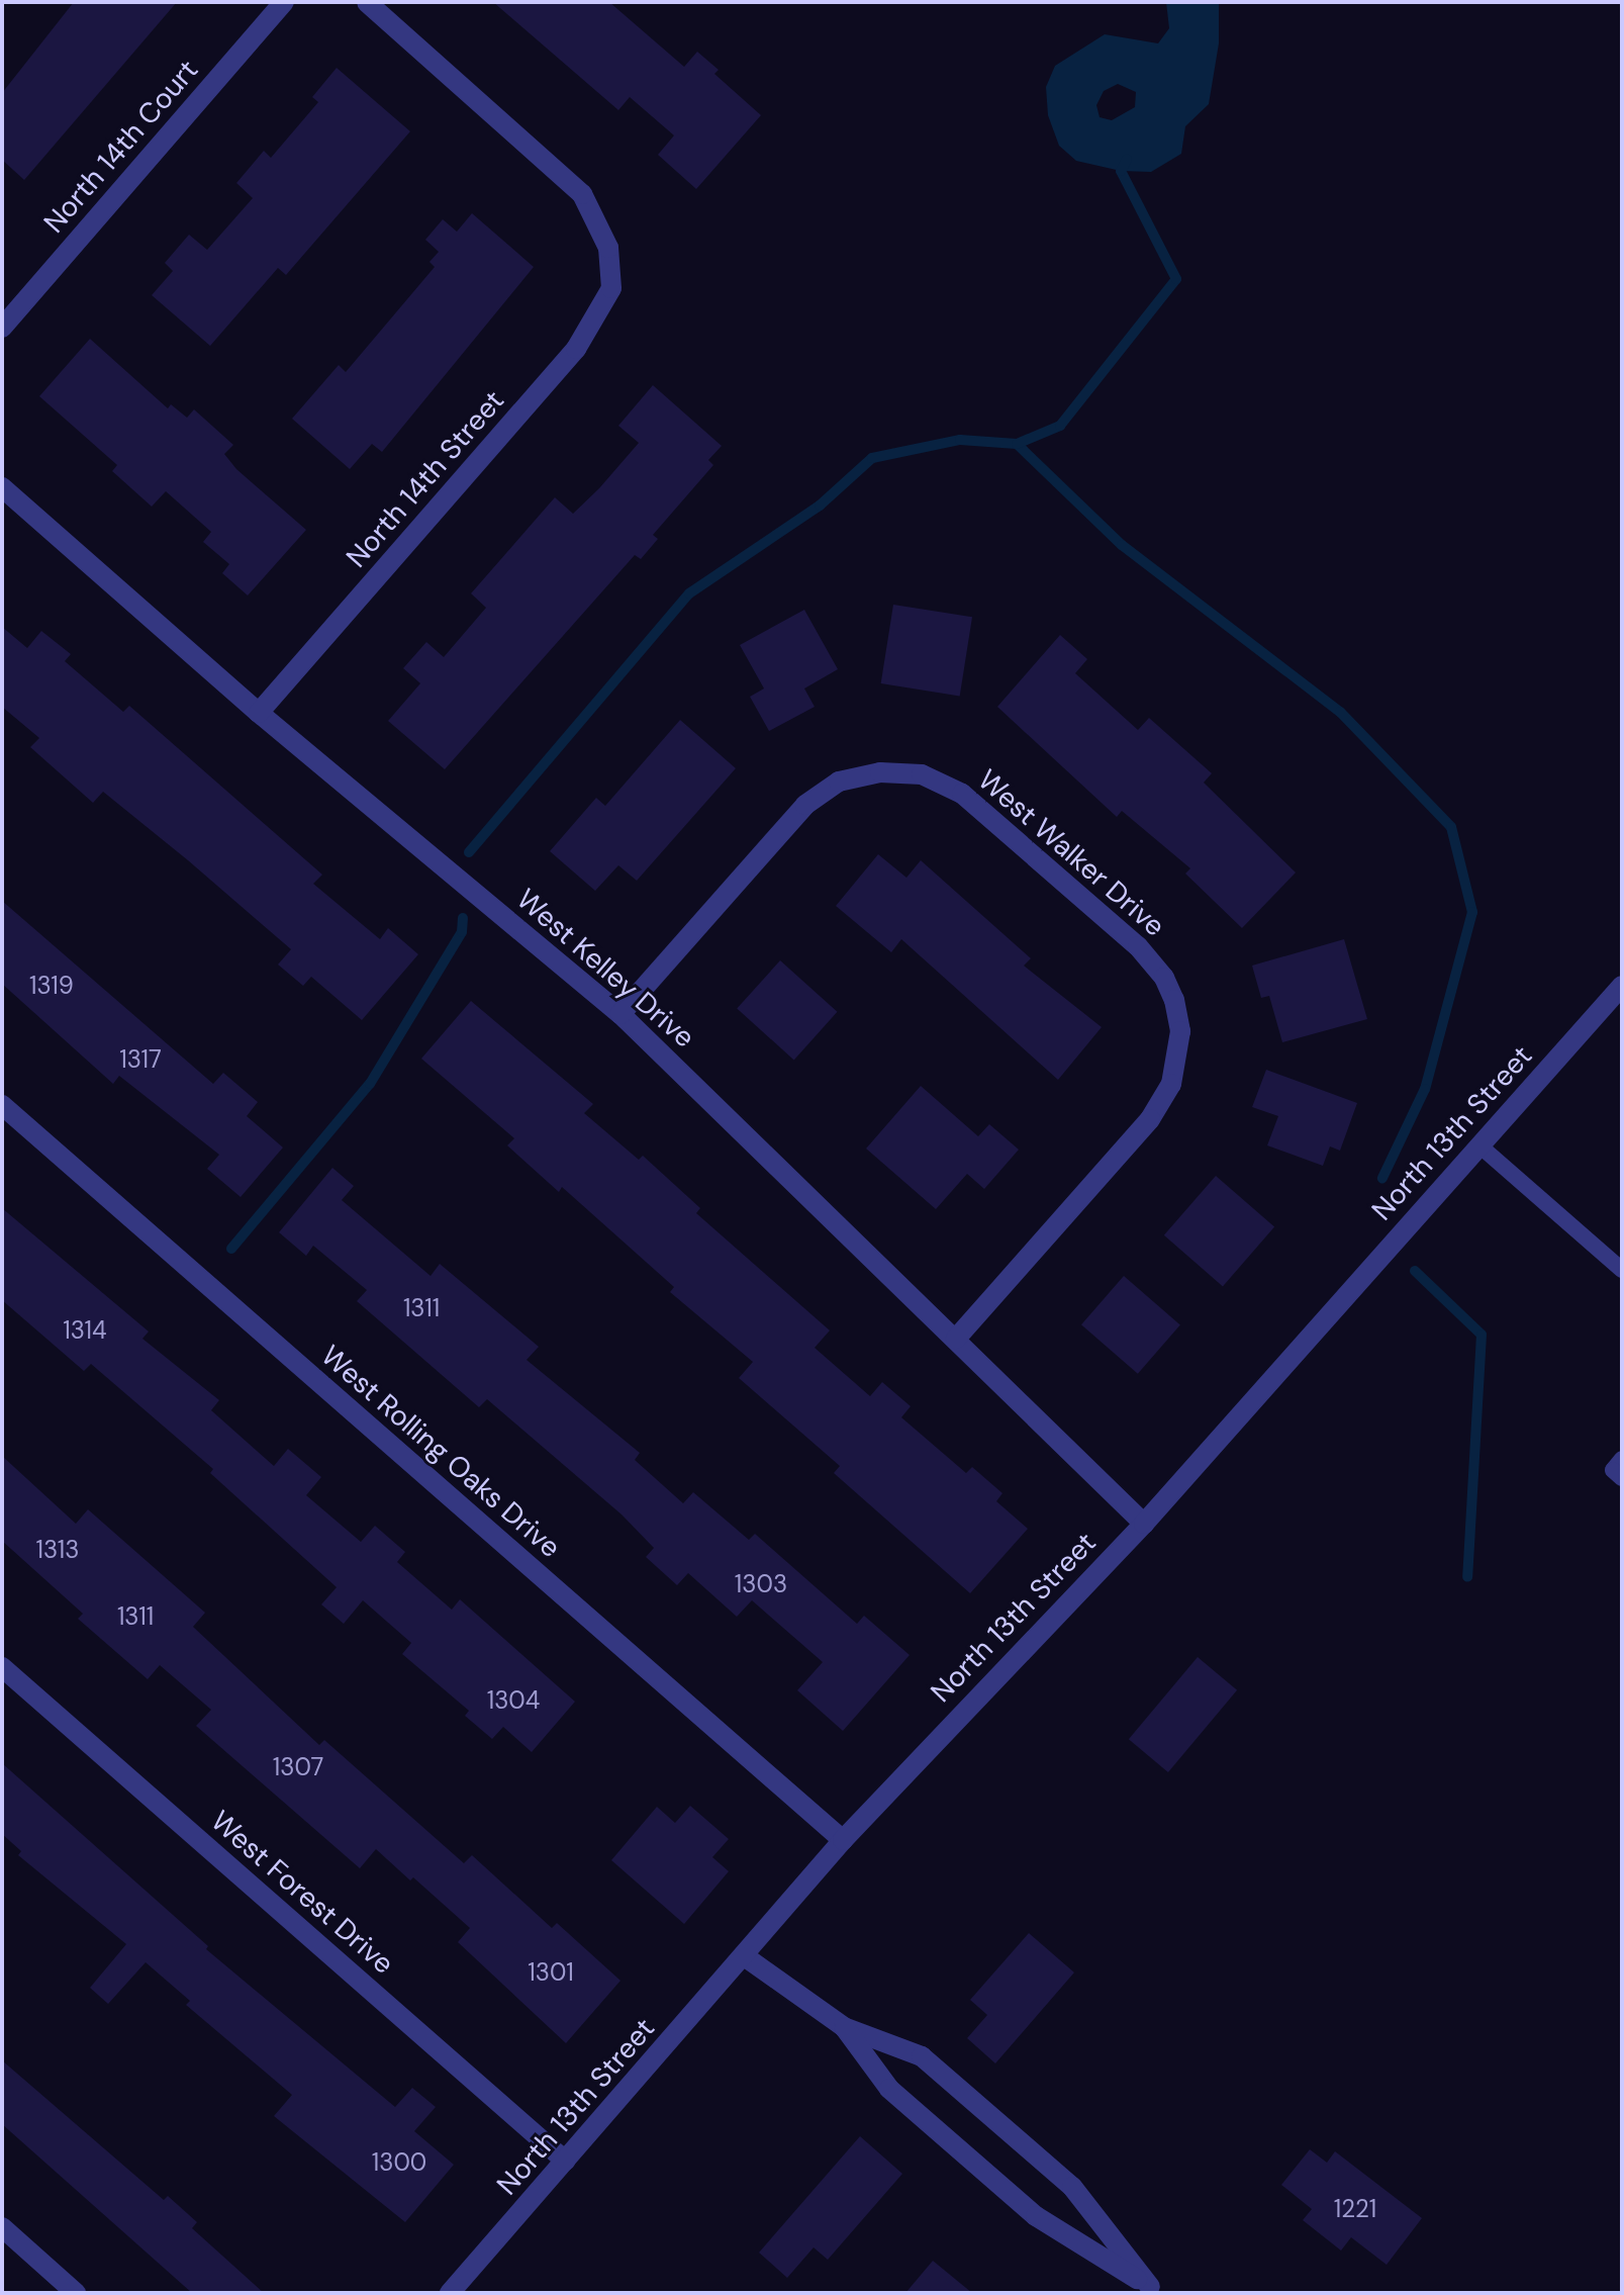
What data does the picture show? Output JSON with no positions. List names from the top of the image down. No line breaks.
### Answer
{"streets":{"street":["North 14th Court","North 14th Street","West Walker Drive","West Kelley Drive","North 13th Street","West Rolling Oaks Drive","West Forest Drive"]},"crossings":[["North 14th Street","West Kelley Drive"],["West Walker Drive","West Kelley Drive"],["West Kelley Drive","North 13th Street"],["North 13th Street","West Rolling Oaks Drive"],["North 13th Street","West Forest Drive"]],"house_numbers":["1319","1317","1311","1314","1313","1303","1311","1304","1307","1301","1300","1221"]}
